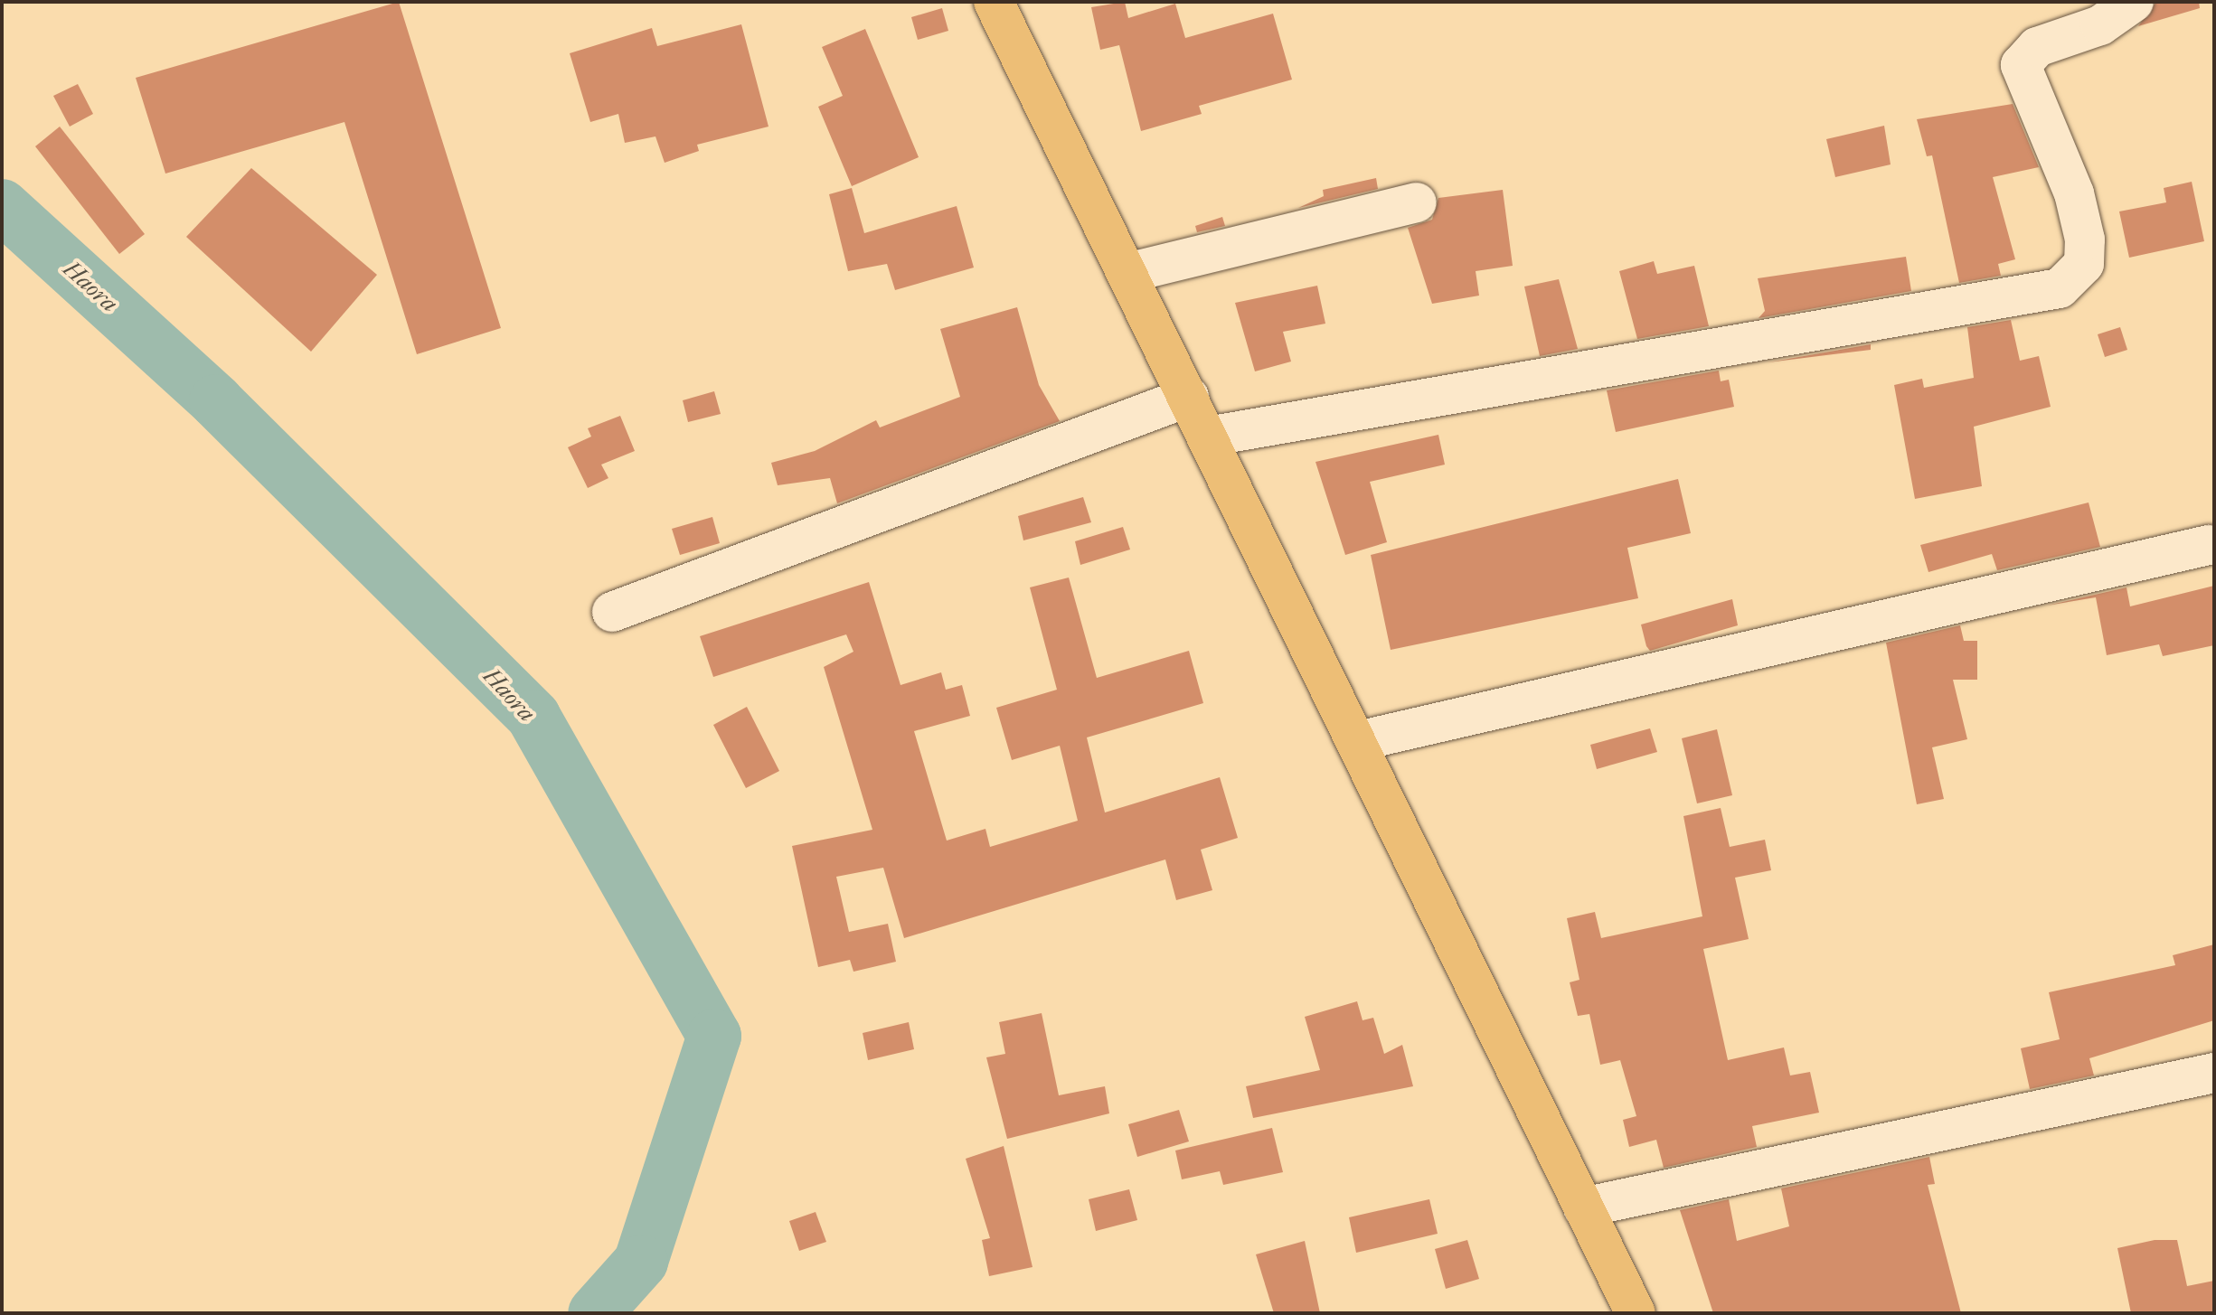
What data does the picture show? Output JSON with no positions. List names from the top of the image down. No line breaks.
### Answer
{"water":["Haora"]}
